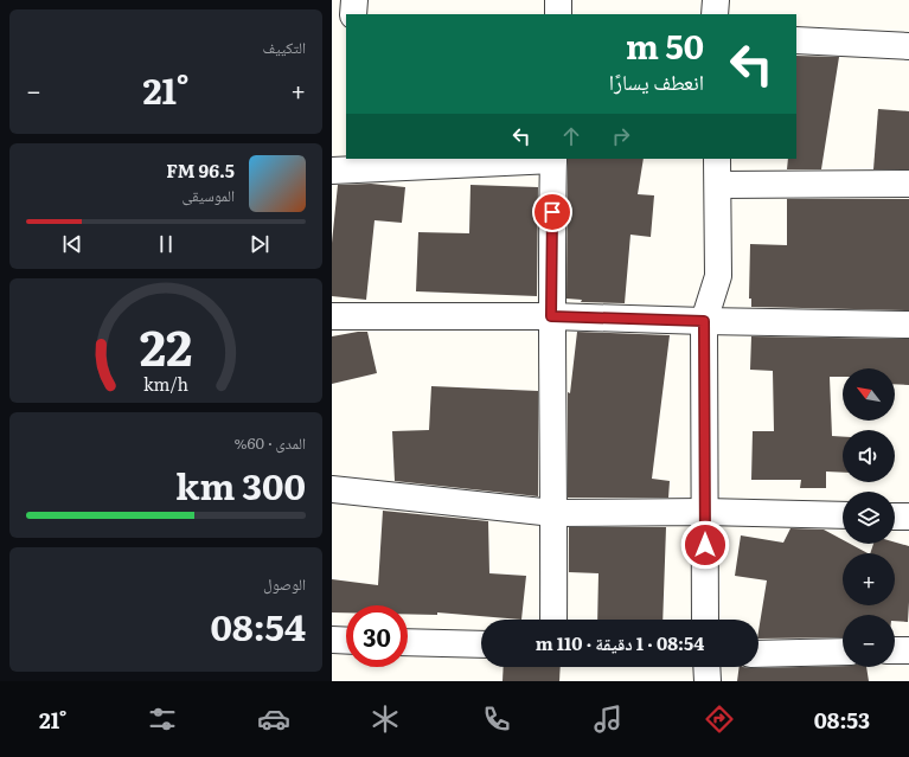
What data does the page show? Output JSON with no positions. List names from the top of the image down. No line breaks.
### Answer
{"north":"top left","page":{"tile":["التكييف",["المدى · 60%","300 km"],["الوصول","08:54"]],"turn":["50 m","انعطف يسارًا"],"heat":["−","21°","+"],"song":["96.5 FM","الموسيقى"],"map_buttons":["+","−"],"limit":"30","trip":"08:54 · 1 دقيقة · 110 m","tabs":["08:53","21°"],"gauge":["22","km/h"]}}
